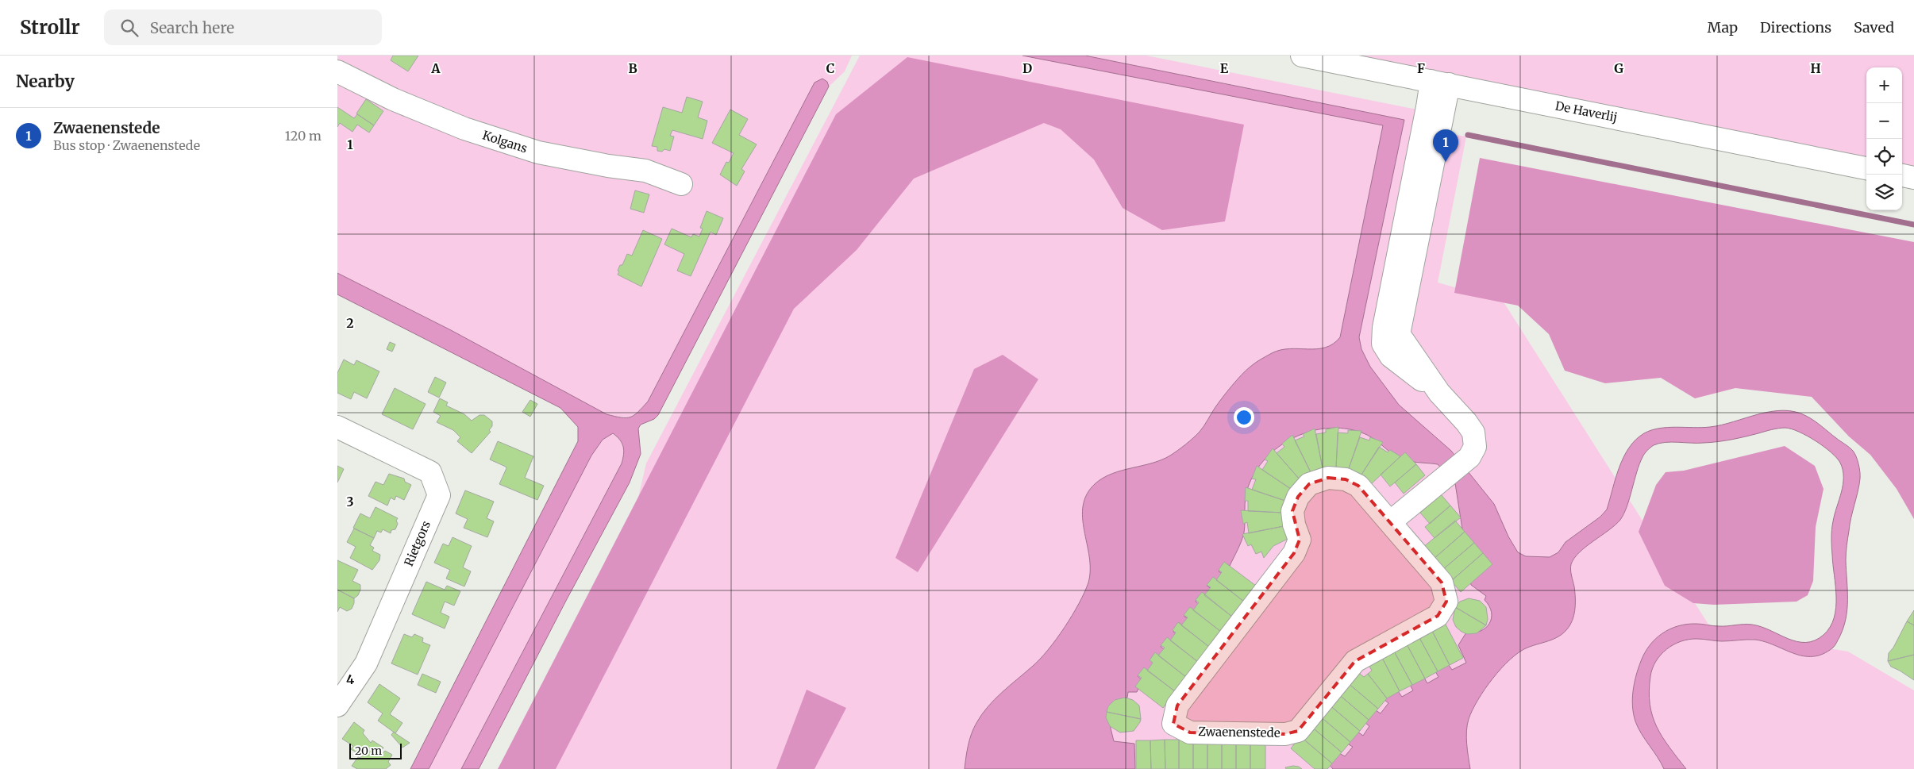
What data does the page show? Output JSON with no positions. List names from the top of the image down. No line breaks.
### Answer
{"streets":{"street":["De Haverlij","Kolgans","Rietgors","Zwaenenstede"]},"scale_bar":"20 m","page":{"header":"Strollr","search":"Search here","nav":["Map","Directions","Saved"],"heading":"Nearby","map_buttons":["+","−"],"list":[{"mark":"1","name":"Zwaenenstede","note":"Bus stop · Zwaenenstede","value":"120 m"}],"pins":"1","scale":"20 m"},"grid":{"columns":["A","B","C","D","E","F","G","H"],"rows":["1","2","3","4"]}}
